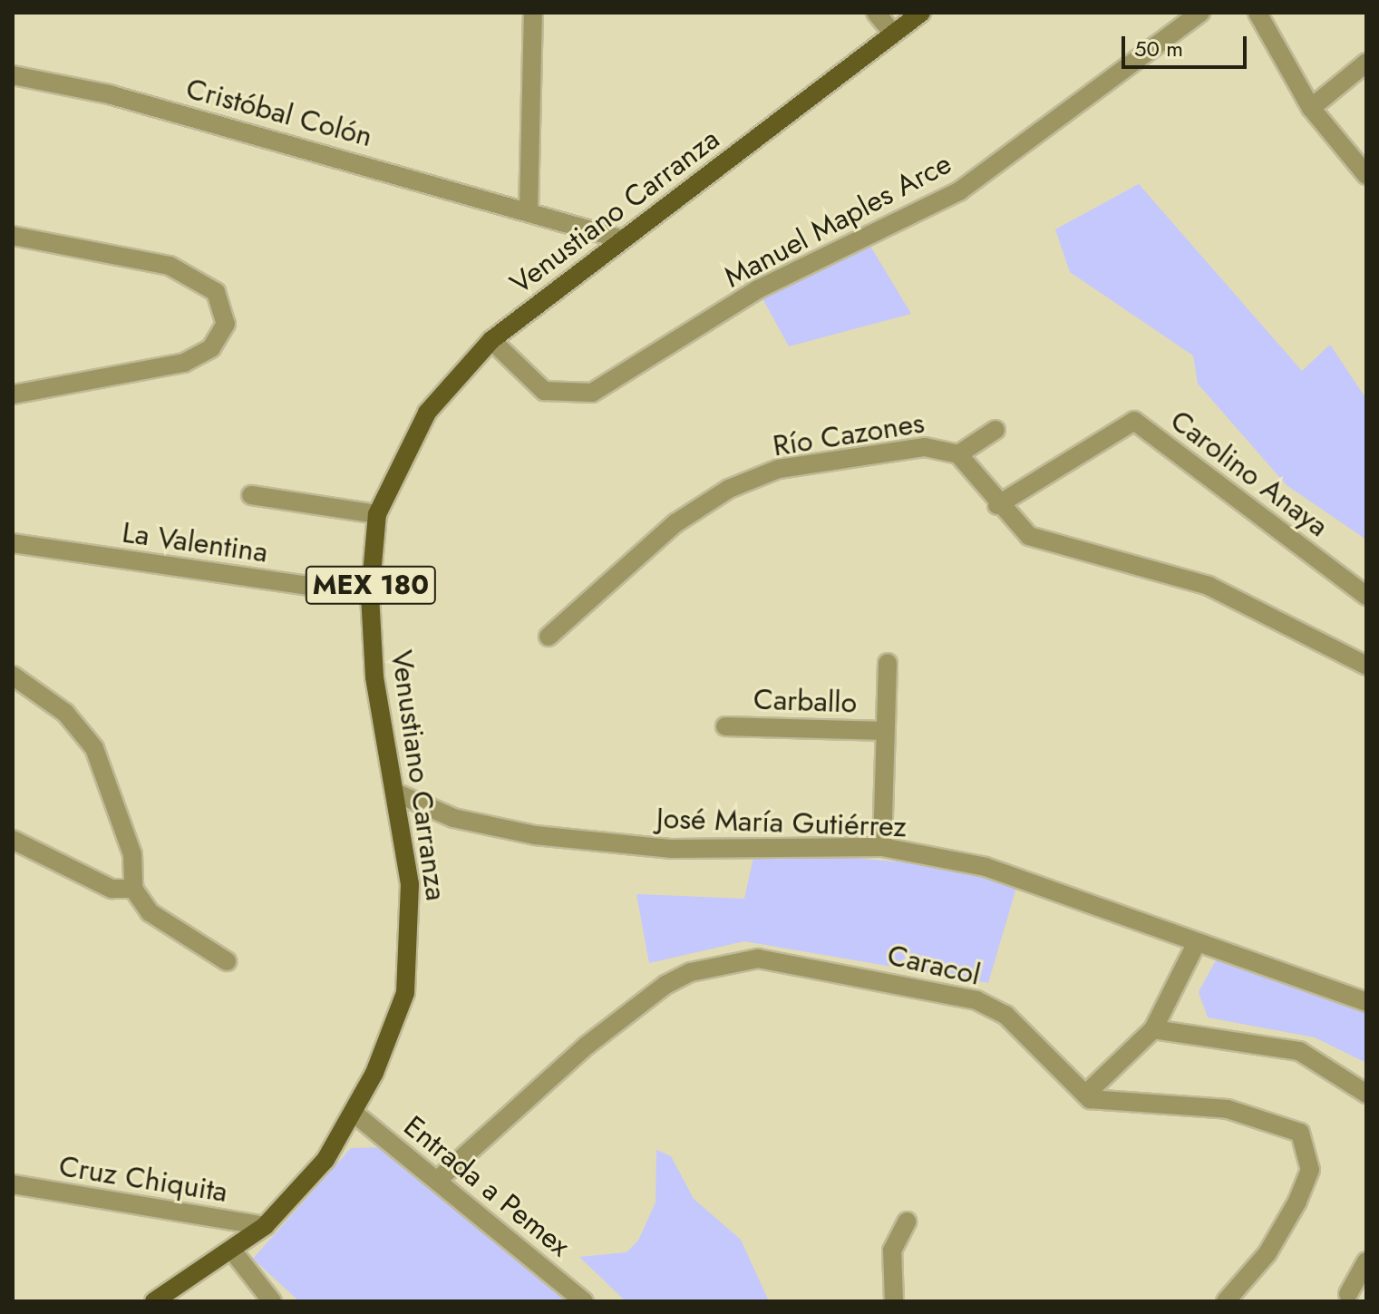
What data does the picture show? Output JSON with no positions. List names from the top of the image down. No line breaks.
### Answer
{"streets":{"main road":["Venustiano Carranza","MEX 180"],"street":["Cristóbal Colón","Manuel Maples Arce","Río Cazones","Carolino Anaya","La Valentina","Carballo","José María Gutiérrez","Caracol","Cruz Chiquita","Entrada a Pemex"]},"crossings":[["Cristóbal Colón","Venustiano Carranza"],["Venustiano Carranza","Manuel Maples Arce"],["Venustiano Carranza","La Valentina"],["Venustiano Carranza","José María Gutiérrez"],["Venustiano Carranza","Cruz Chiquita"],["Venustiano Carranza","Entrada a Pemex"],["Río Cazones","Carolino Anaya"],["Caracol","Entrada a Pemex"]],"scale_bar":"50 m"}
